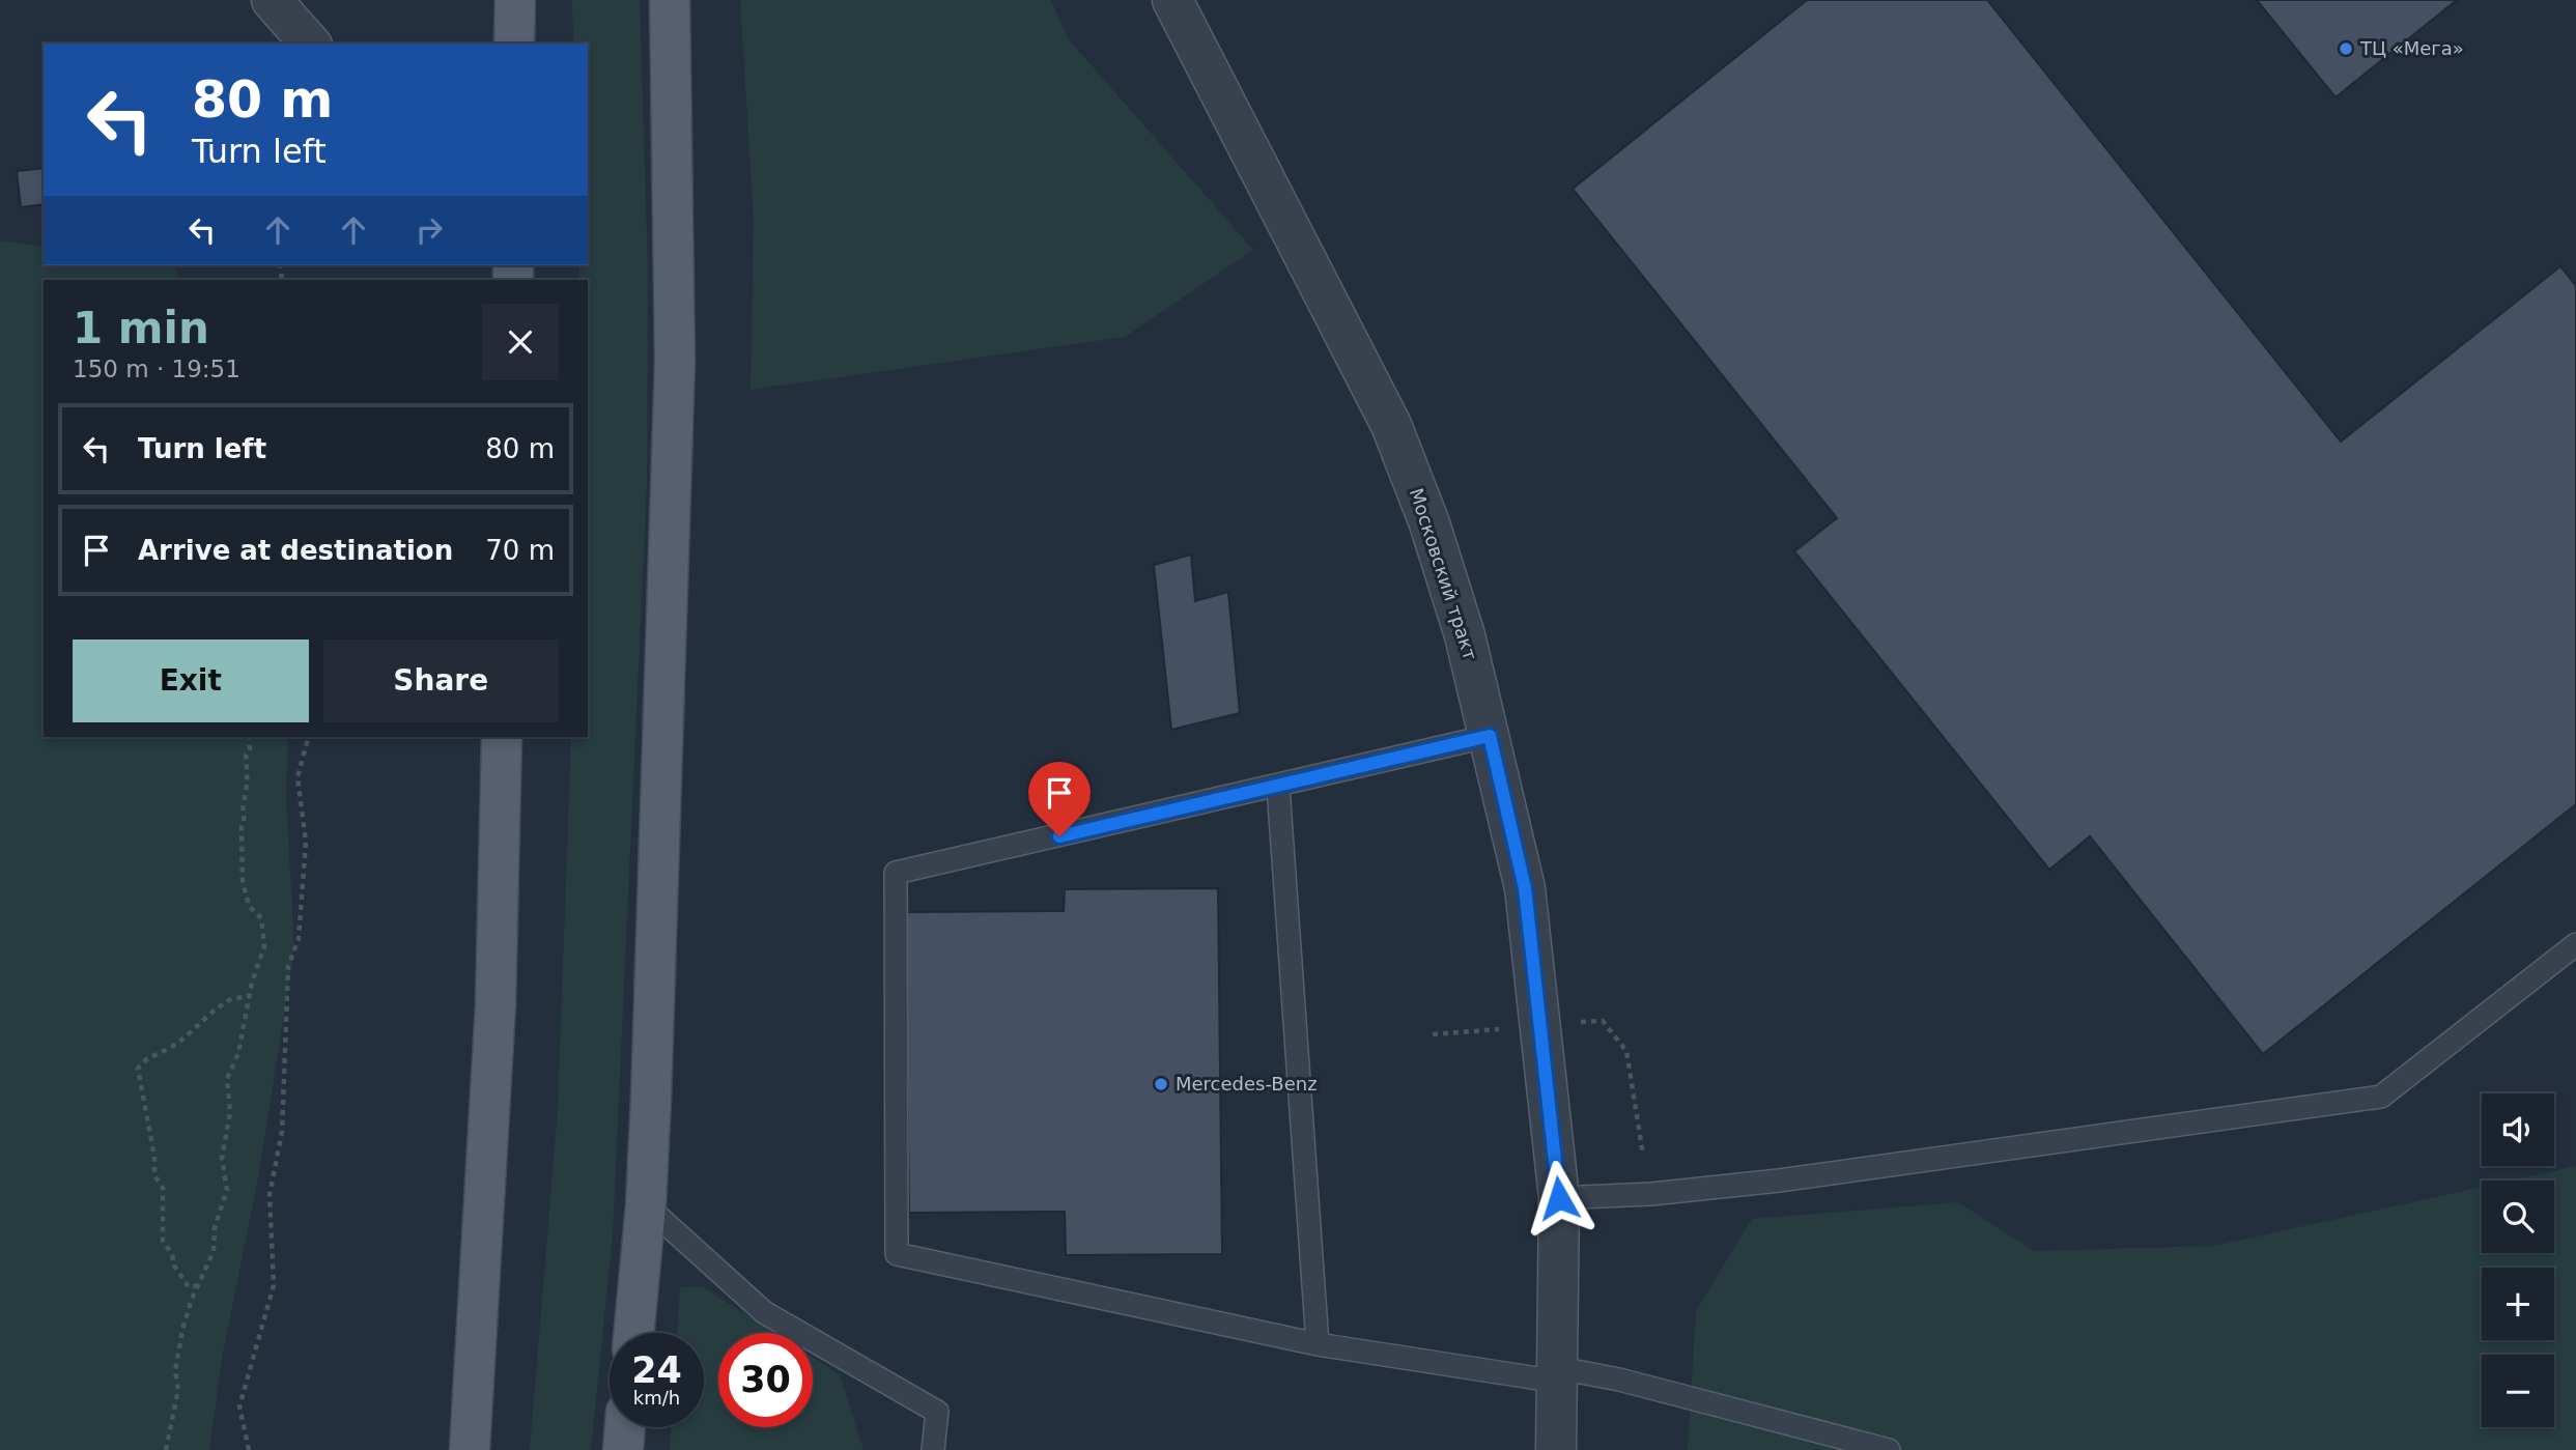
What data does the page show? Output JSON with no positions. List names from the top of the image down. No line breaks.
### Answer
{"streets":{"street":["Московский тракт"]},"places":["ТЦ «Мега»","Mercedes-Benz"],"page":{"turn":["80 m","Turn left"],"heading":["1 min","150 m · 19:51"],"list":[{"name":"Turn left","value":"80 m"},{"name":"Arrive at destination","value":"70 m"}],"buttons":["Exit","Share"],"map_buttons":["+","−"],"speed":"24 km/h","limit":"30"}}
